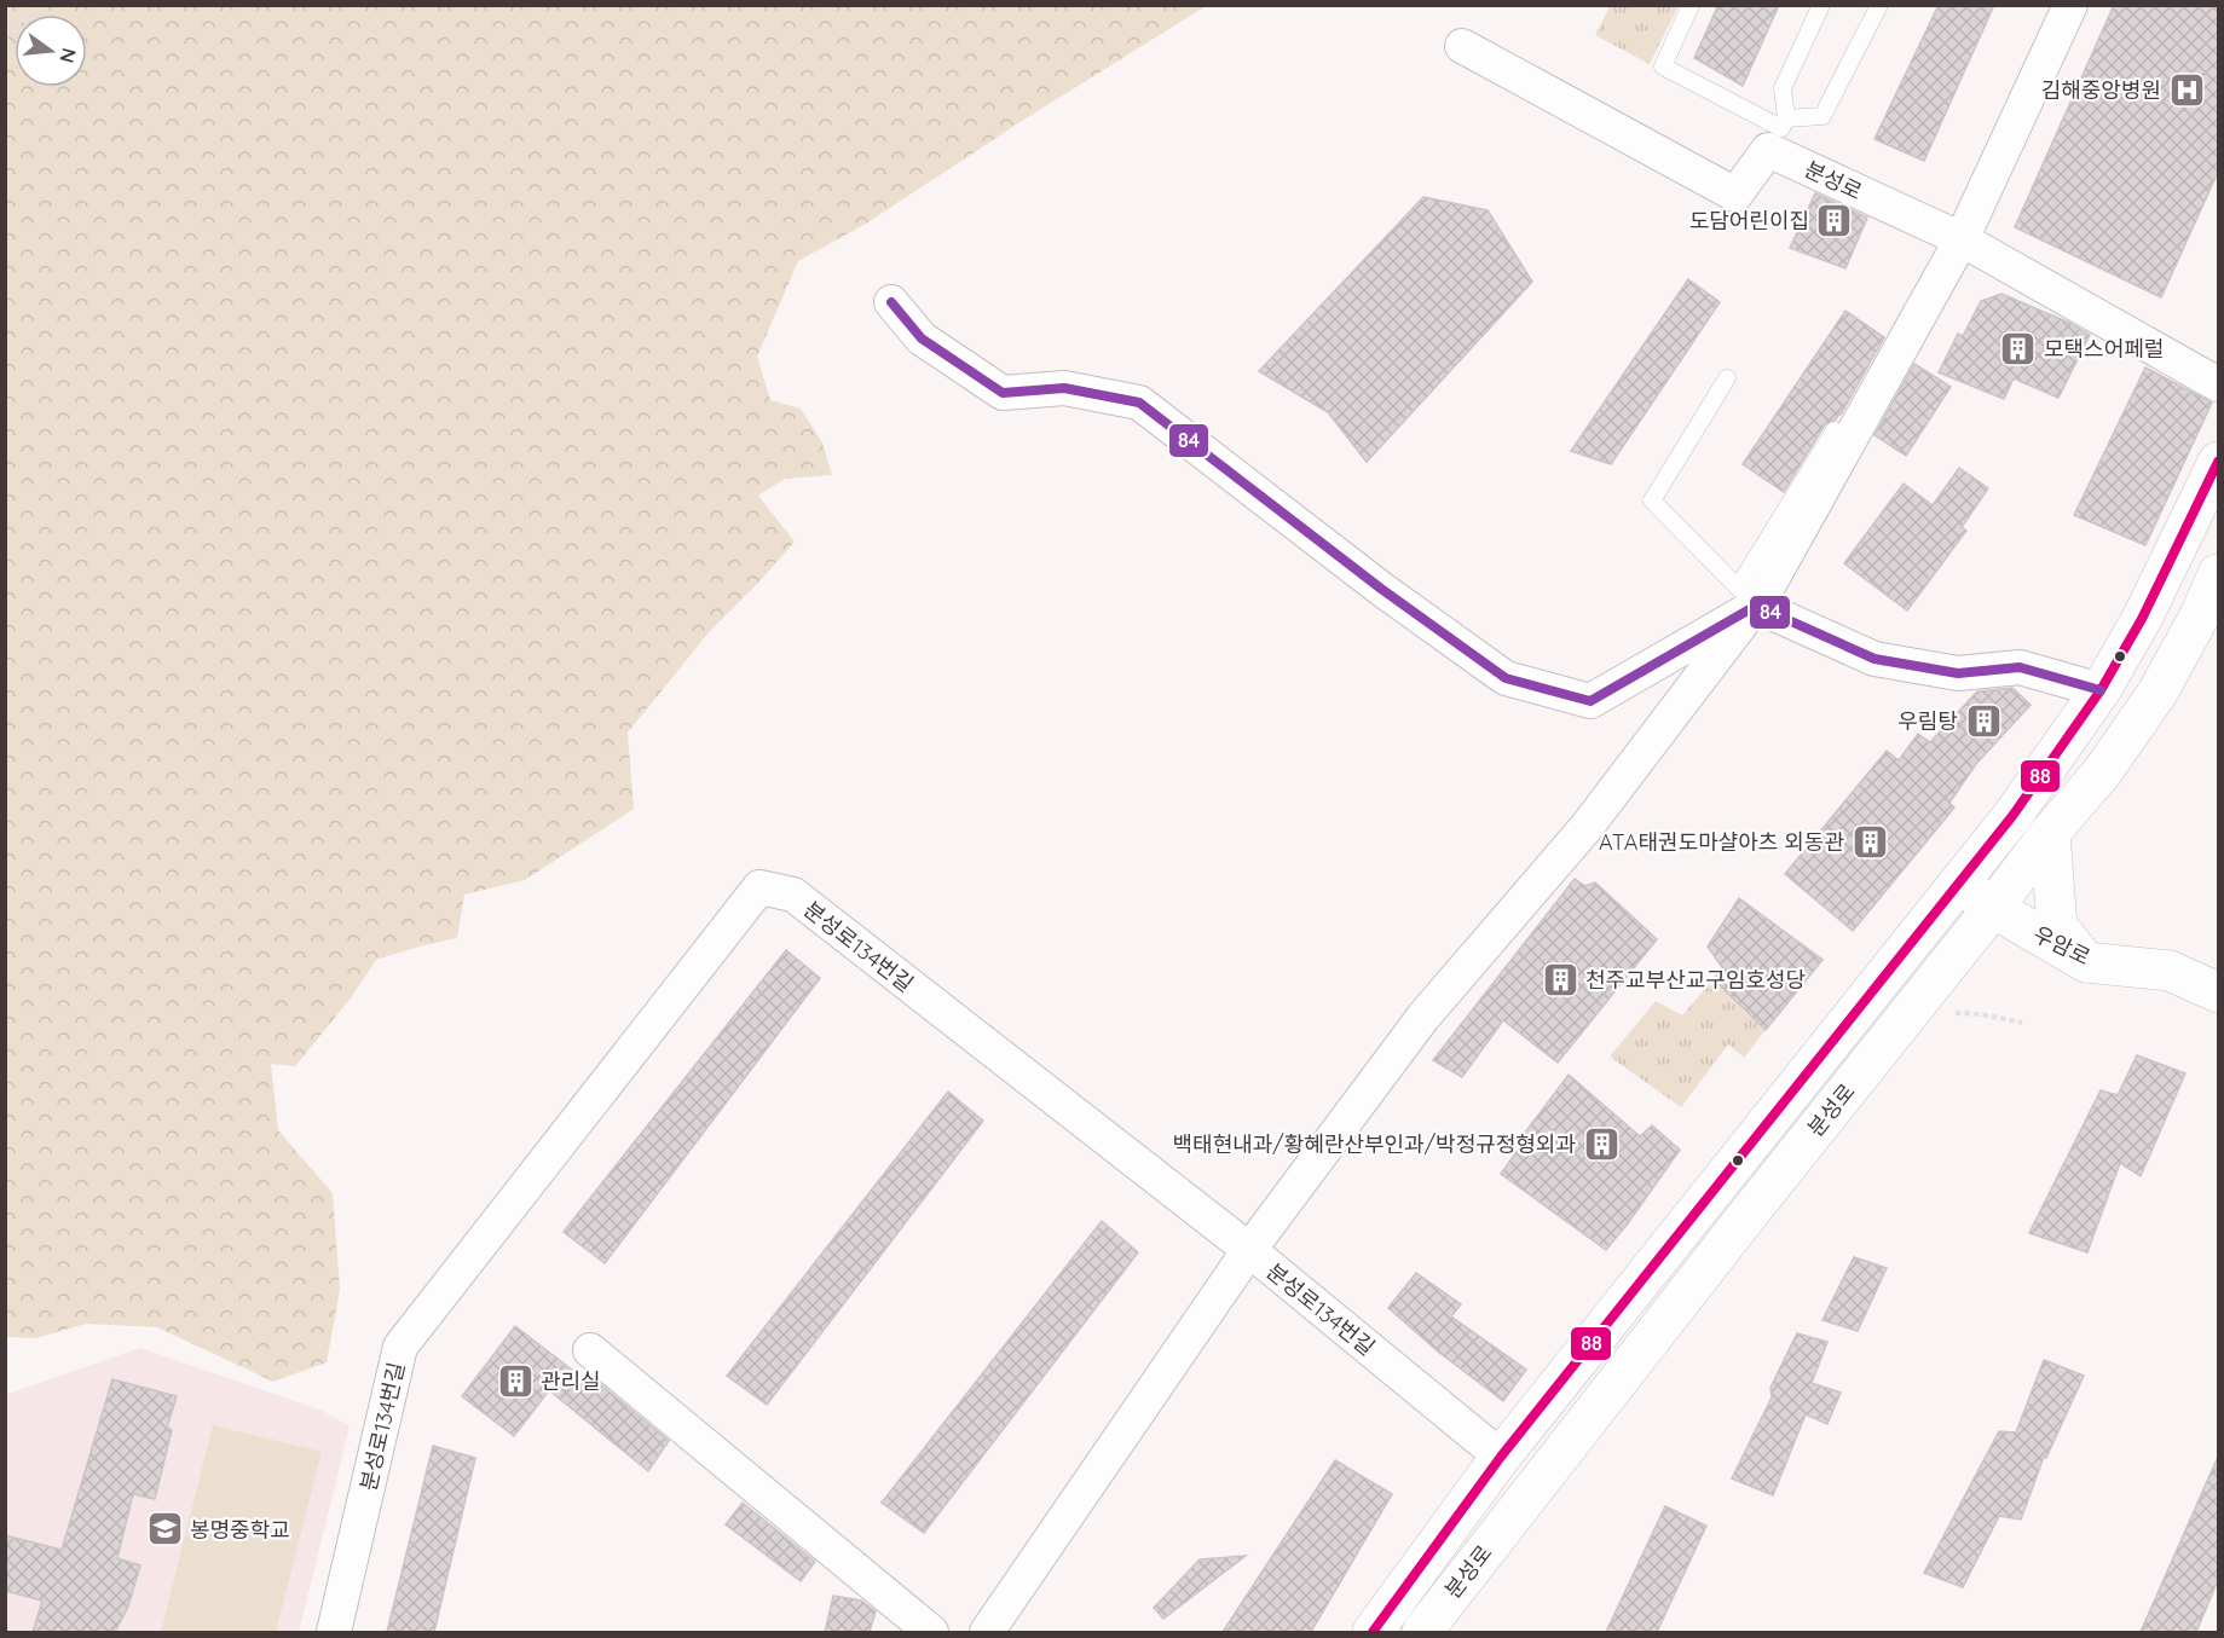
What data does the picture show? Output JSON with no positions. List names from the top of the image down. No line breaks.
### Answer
{"streets":{"main road":["분성로","우암로"],"street":["분성로134번길"]},"crossings":[["분성로","우암로"],["분성로","분성로134번길"]],"places":{"hospital":["김해중앙병원"],"building":["도담어린이집","모택스어페럴","우림탕","ATA태권도마샬아츠 외동관","천주교부산교구임호성당","백태현내과/황혜란산부인과/박정규정형외과","관리실"],"school or university":["봉명중학교"]},"lines":["transit line 84","transit line 88"],"north":"right"}
